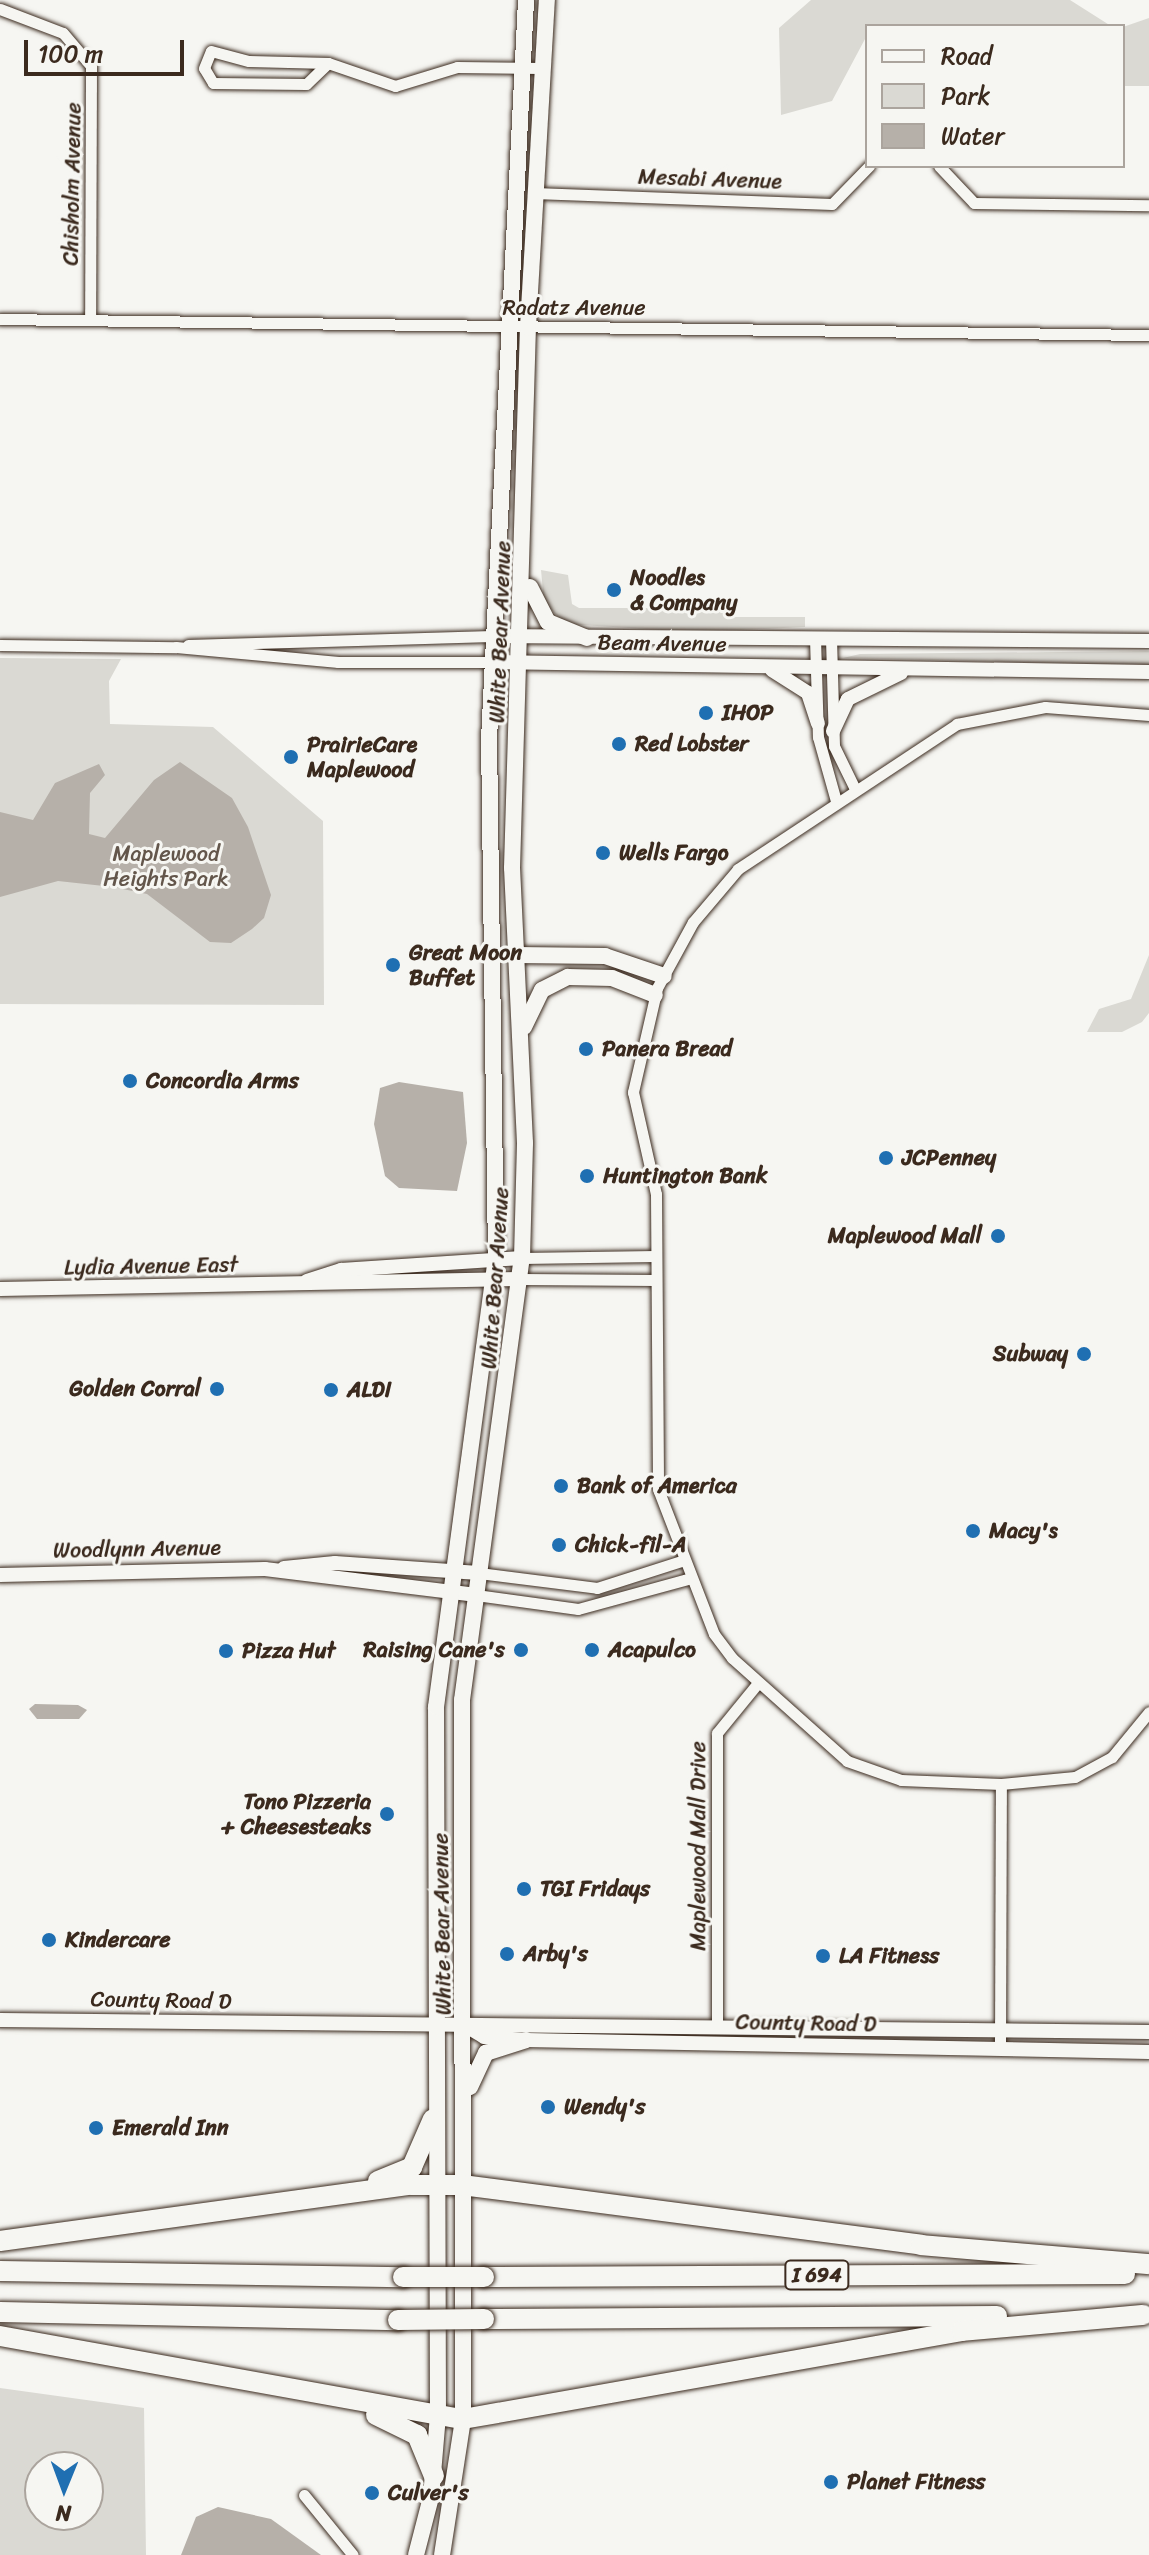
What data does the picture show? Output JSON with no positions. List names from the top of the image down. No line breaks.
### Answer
{"streets":{"highway":["I 694"],"main road":["White Bear Avenue"],"street":["Mesabi Avenue","Chisholm Avenue","Radatz Avenue","Beam Avenue","Lydia Avenue East","Woodlynn Avenue","Maplewood Mall Drive","County Road D"]},"crossings":[["Mesabi Avenue","White Bear Avenue"],["Chisholm Avenue","Radatz Avenue"],["Radatz Avenue","White Bear Avenue"],["White Bear Avenue","Beam Avenue"],["White Bear Avenue","Lydia Avenue East"],["White Bear Avenue","Woodlynn Avenue"],["White Bear Avenue","County Road D"],["Maplewood Mall Drive","County Road D"]],"parks":["Maplewood Heights Park"],"places":["Noodles & Company","IHOP","Red Lobster","PrairieCare Maplewood","Wells Fargo","Great Moon Buffet","Panera Bread","Concordia Arms","JCPenney","Huntington Bank","Maplewood Mall","Subway","Golden Corral","ALDI","Bank of America","Macy's","Chick-fil-A","Raising Cane's","Acapulco","Pizza Hut","Tono Pizzeria + Cheesesteaks","TGI Fridays","Kindercare","Arby's","LA Fitness","Wendy's","Emerald Inn","Planet Fitness","Culver's"],"legend":["Road","Park","Water"],"scale_bar":"100 m","north":"bottom"}
